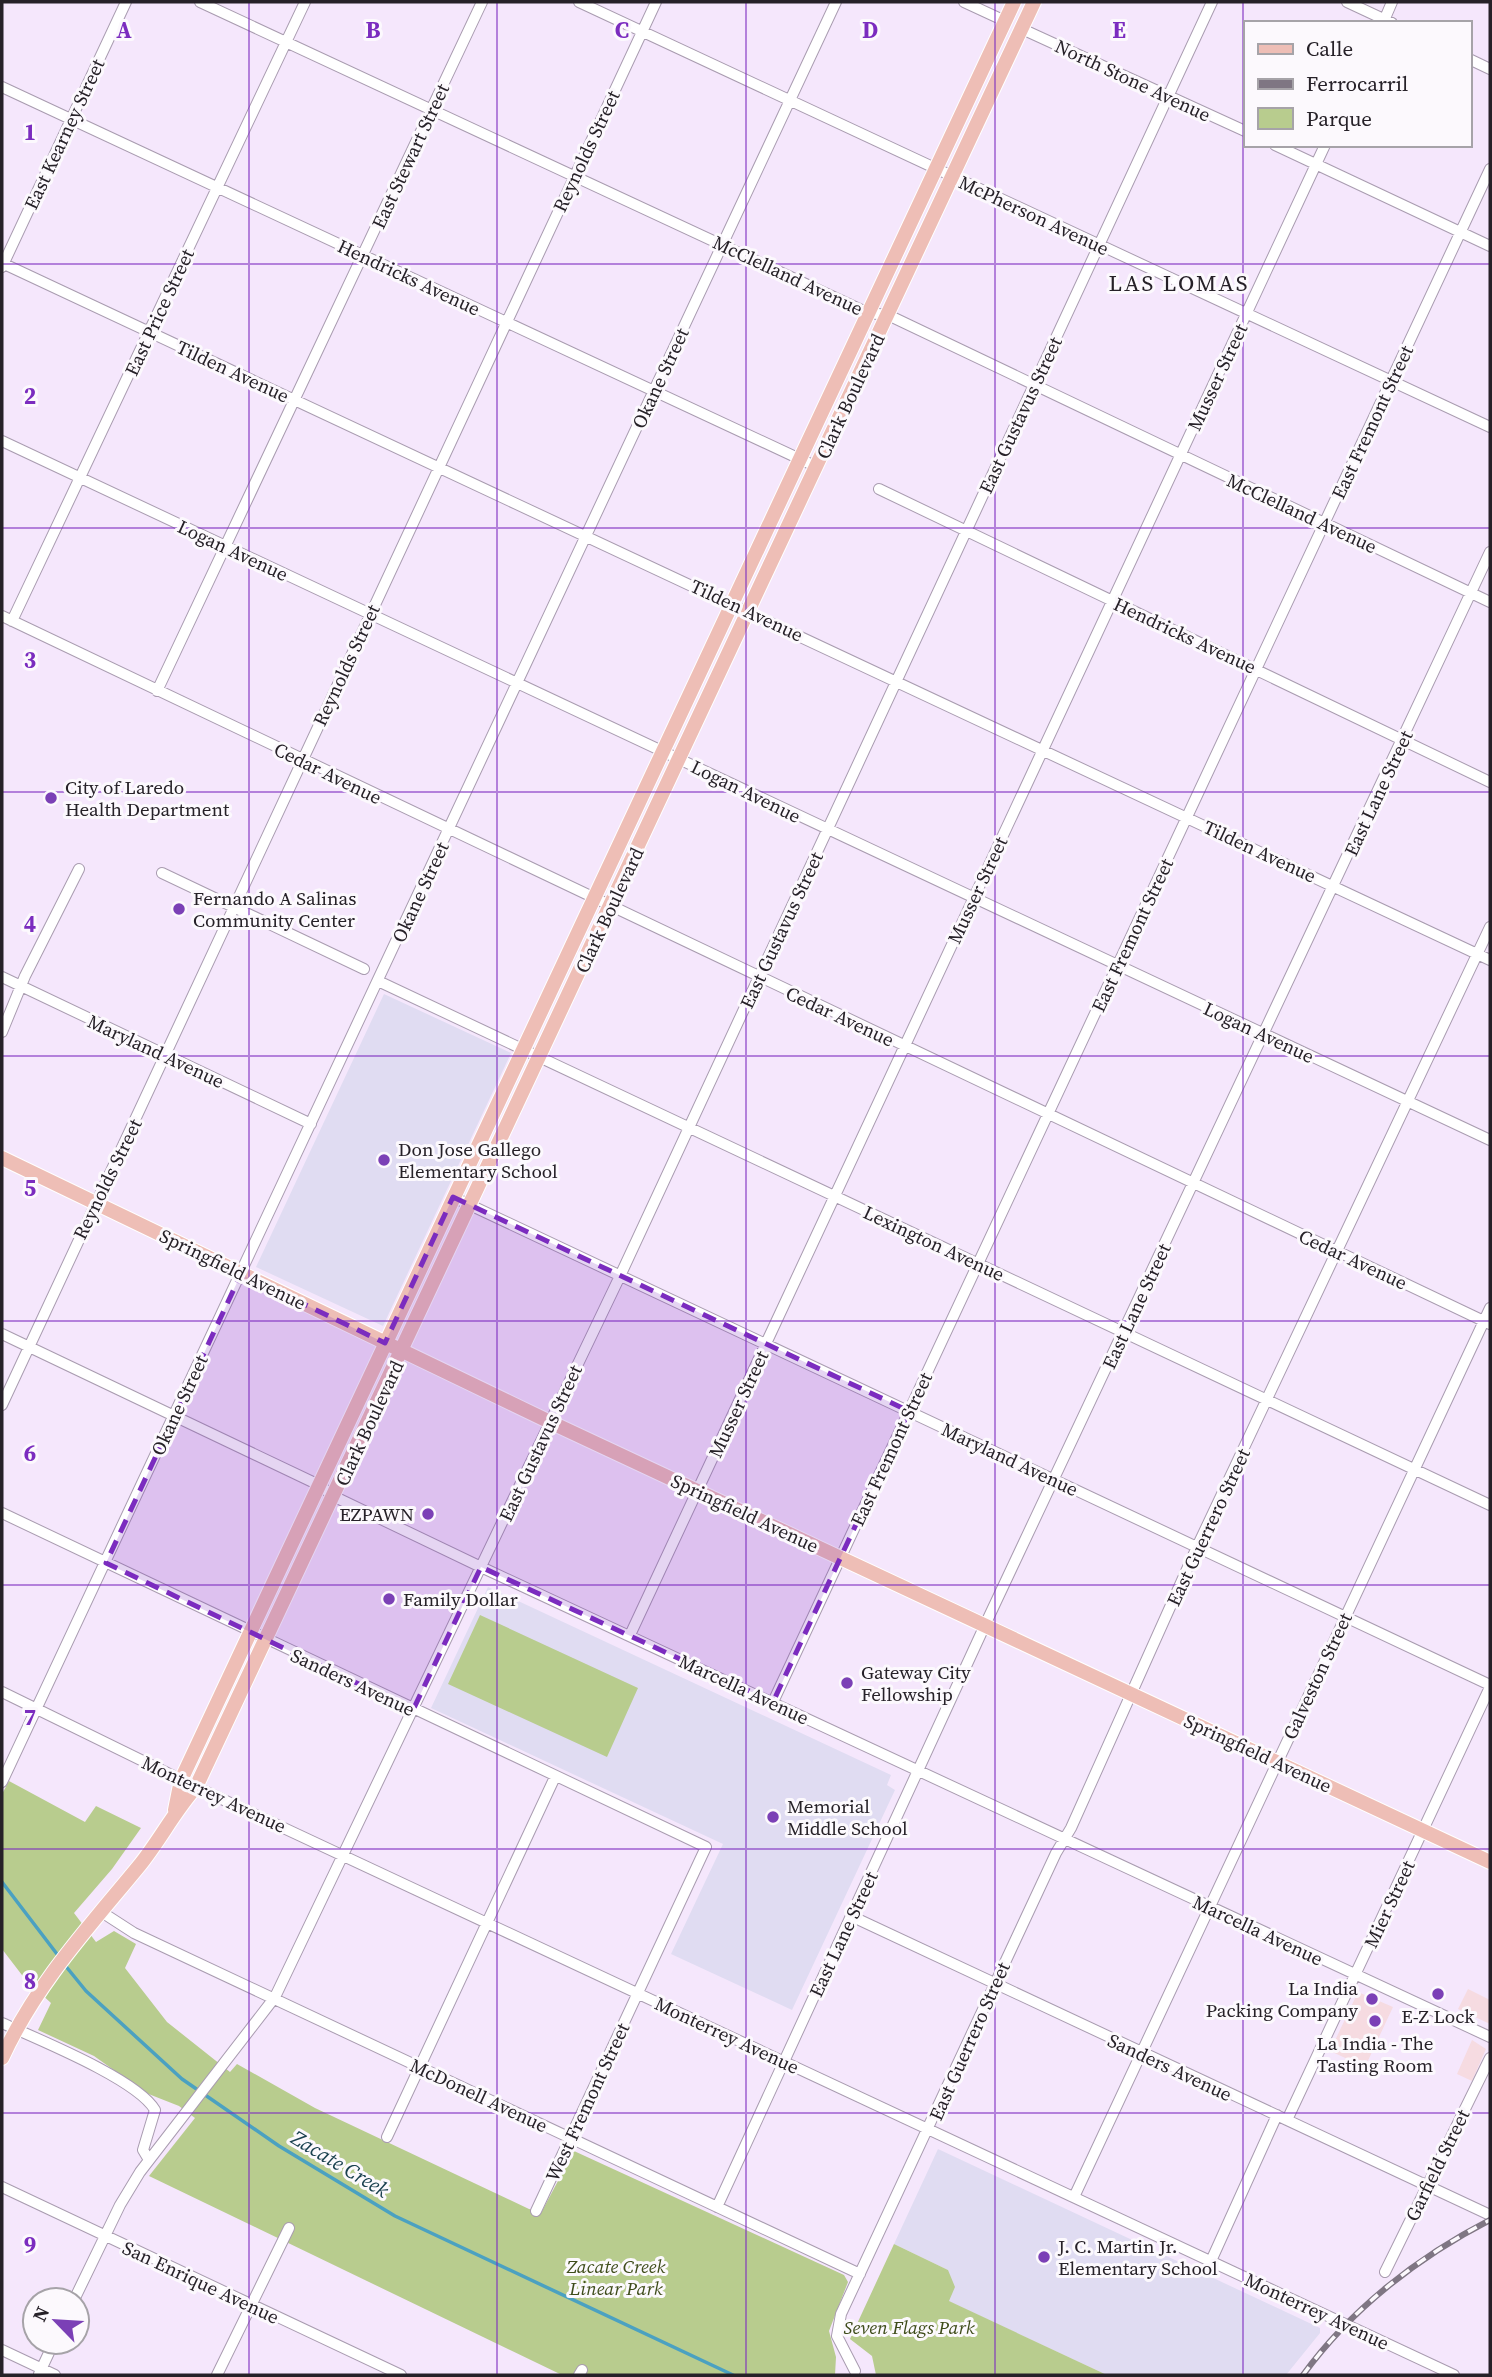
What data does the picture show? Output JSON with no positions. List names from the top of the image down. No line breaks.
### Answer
{"streets":{"main road":["Clark Boulevard","Springfield Avenue"],"street":["North Stone Avenue","East Kearney Street","Reynolds Street","East Stewart Street","McPherson Avenue","McClelland Avenue","Hendricks Avenue","East Price Street","Tilden Avenue","Musser Street","Okane Street","East Gustavus Street","East Fremont Street","Logan Avenue","Cedar Avenue","East Lane Street","Maryland Avenue","Lexington Avenue","East Guerrero Street","Galveston Street","Sanders Avenue","Marcella Avenue","Monterrey Avenue","Mier Street","McDonell Avenue","West Fremont Street","Garfield Street","San Enrique Avenue"]},"crossings":[["North Stone Avenue","Clark Boulevard"],["North Stone Avenue","East Gustavus Street"],["East Kearney Street","Hendricks Avenue"],["East Kearney Street","Tilden Avenue"],["Reynolds Street","McPherson Avenue"],["Reynolds Street","McClelland Avenue"],["Reynolds Street","Hendricks Avenue"],["Reynolds Street","Tilden Avenue"],["Reynolds Street","Logan Avenue"],["Reynolds Street","Cedar Avenue"],["Reynolds Street","Maryland Avenue"],["Reynolds Street","Springfield Avenue"],["Reynolds Street","Marcella Avenue"],["East Stewart Street","McClelland Avenue"],["East Stewart Street","Hendricks Avenue"],["East Stewart Street","Tilden Avenue"],["East Stewart Street","Logan Avenue"],["East Stewart Street","Cedar Avenue"],["McPherson Avenue","Musser Street"],["McPherson Avenue","Okane Street"],["McPherson Avenue","Clark Boulevard"],["McPherson Avenue","East Gustavus Street"],["McPherson Avenue","East Fremont Street"],["McClelland Avenue","East Price Street"],["McClelland Avenue","Musser Street"],["McClelland Avenue","Okane Street"],["McClelland Avenue","Clark Boulevard"],["McClelland Avenue","East Gustavus Street"],["McClelland Avenue","East Fremont Street"],["McClelland Avenue","East Lane Street"],["Hendricks Avenue","East Price Street"],["Hendricks Avenue","Musser Street"],["Hendricks Avenue","Okane Street"],["Hendricks Avenue","Clark Boulevard"],["Hendricks Avenue","East Gustavus Street"],["Hendricks Avenue","East Fremont Street"],["Hendricks Avenue","East Lane Street"],["East Price Street","Tilden Avenue"],["East Price Street","Logan Avenue"],["East Price Street","Cedar Avenue"],["Tilden Avenue","Musser Street"],["Tilden Avenue","Okane Street"],["Tilden Avenue","Clark Boulevard"],["Tilden Avenue","East Gustavus Street"],["Tilden Avenue","East Fremont Street"],["Tilden Avenue","East Lane Street"],["Tilden Avenue","East Guerrero Street"],["Musser Street","Logan Avenue"],["Musser Street","Cedar Avenue"],["Musser Street","Maryland Avenue"],["Musser Street","Lexington Avenue"],["Musser Street","Springfield Avenue"],["Musser Street","Marcella Avenue"],["Okane Street","Logan Avenue"],["Okane Street","Cedar Avenue"],["Okane Street","Maryland Avenue"],["Okane Street","Lexington Avenue"],["Okane Street","Springfield Avenue"],["Okane Street","Sanders Avenue"],["Okane Street","Marcella Avenue"],["Okane Street","Monterrey Avenue"],["Clark Boulevard","Logan Avenue"],["Clark Boulevard","Cedar Avenue"],["Clark Boulevard","Maryland Avenue"],["Clark Boulevard","Lexington Avenue"],["Clark Boulevard","Springfield Avenue"],["Clark Boulevard","Sanders Avenue"],["Clark Boulevard","Marcella Avenue"],["Clark Boulevard","Monterrey Avenue"],["Clark Boulevard","McDonell Avenue"],["East Gustavus Street","Logan Avenue"],["East Gustavus Street","Cedar Avenue"],["East Gustavus Street","Maryland Avenue"],["East Gustavus Street","Lexington Avenue"],["East Gustavus Street","Springfield Avenue"],["East Gustavus Street","Sanders Avenue"],["East Gustavus Street","Marcella Avenue"],["East Gustavus Street","Monterrey Avenue"],["East Gustavus Street","McDonell Avenue"],["East Gustavus Street","San Enrique Avenue"],["East Fremont Street","Logan Avenue"],["East Fremont Street","Cedar Avenue"],["East Fremont Street","Maryland Avenue"],["East Fremont Street","Lexington Avenue"],["East Fremont Street","Springfield Avenue"],["East Fremont Street","Marcella Avenue"],["Logan Avenue","East Lane Street"],["Logan Avenue","East Guerrero Street"],["Cedar Avenue","East Lane Street"],["Cedar Avenue","East Guerrero Street"],["Cedar Avenue","Galveston Street"],["East Lane Street","Maryland Avenue"],["East Lane Street","Lexington Avenue"],["East Lane Street","Springfield Avenue"],["East Lane Street","Sanders Avenue"],["East Lane Street","Marcella Avenue"],["East Lane Street","Monterrey Avenue"],["East Lane Street","McDonell Avenue"],["Maryland Avenue","East Guerrero Street"],["Maryland Avenue","Galveston Street"],["Maryland Avenue","Mier Street"],["Lexington Avenue","East Guerrero Street"],["Lexington Avenue","Galveston Street"],["Springfield Avenue","East Guerrero Street"],["Springfield Avenue","Galveston Street"],["Springfield Avenue","Mier Street"],["East Guerrero Street","Sanders Avenue"],["East Guerrero Street","Marcella Avenue"],["East Guerrero Street","Monterrey Avenue"],["East Guerrero Street","McDonell Avenue"],["Galveston Street","Sanders Avenue"],["Galveston Street","Marcella Avenue"],["Galveston Street","Monterrey Avenue"],["Sanders Avenue","Monterrey Avenue"],["Sanders Avenue","Mier Street"],["Sanders Avenue","West Fremont Street"],["Sanders Avenue","Garfield Street"],["Marcella Avenue","Mier Street"],["Monterrey Avenue","Mier Street"],["Monterrey Avenue","West Fremont Street"],["McDonell Avenue","West Fremont Street"]],"districts":["LAS LOMAS"],"water":["Zacate Creek"],"parks":["Zacate Creek Linear Park","Seven Flags Park"],"places":["City of Laredo Health Department","Fernando A Salinas Community Center","Don Jose Gallego Elementary School","EZPAWN","Family Dollar","Gateway City Fellowship","Memorial Middle School","E-Z Lock","La India Packing Company","La India - The Tasting Room","J. C. Martin Jr. Elementary School"],"legend":["Calle","Ferrocarril","Parque"],"north":"top left","grid":{"columns":["A","B","C","D","E"],"rows":["1","2","3","4","5","6","7","8","9"]}}
